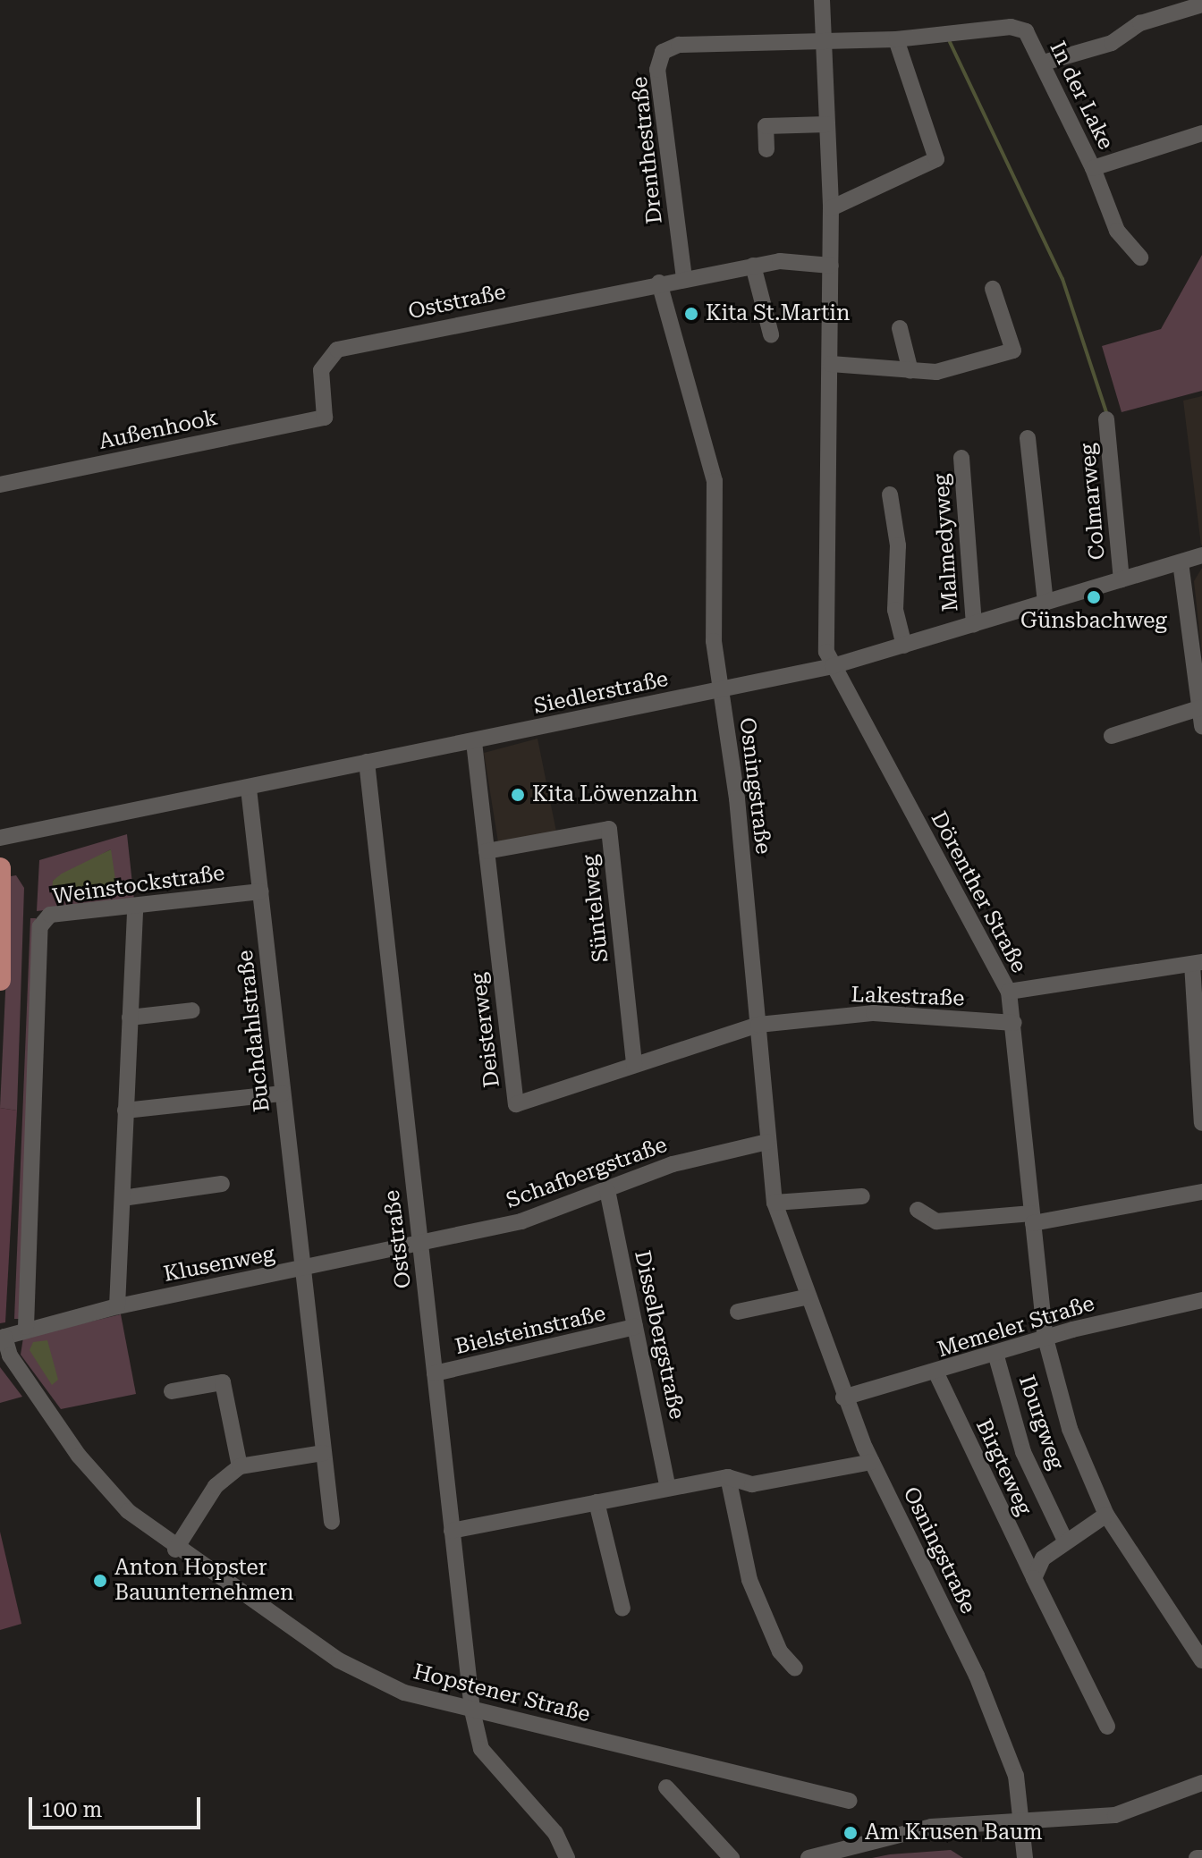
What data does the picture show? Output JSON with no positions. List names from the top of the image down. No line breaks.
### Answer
{"streets":{"street":["In der Lake","Drenthestraße","Oststraße","Außenhook","Colmarweg","Malmedyweg","Siedlerstraße","Osningstraße","Weinstockstraße","Dörenther Straße","Süntelweg","Lakestraße","Deisterweg","Buchdahlstraße","Schafbergstraße","Klusenweg","Memeler Straße","Bielsteinstraße","Disselbergstraße","Iburgweg","Birgteweg","Hopstener Straße"]},"crossings":[["In der Lake","Drenthestraße"],["In der Lake","Dörenther Straße"],["Drenthestraße","Dörenther Straße"],["Oststraße","Außenhook"],["Oststraße","Siedlerstraße"],["Oststraße","Osningstraße"],["Oststraße","Schafbergstraße"],["Oststraße","Klusenweg"],["Oststraße","Bielsteinstraße"],["Oststraße","Hopstener Straße"],["Colmarweg","Siedlerstraße"],["Malmedyweg","Siedlerstraße"],["Siedlerstraße","Osningstraße"],["Siedlerstraße","Dörenther Straße"],["Siedlerstraße","Deisterweg"],["Siedlerstraße","Buchdahlstraße"],["Osningstraße","Lakestraße"],["Osningstraße","Deisterweg"],["Osningstraße","Schafbergstraße"],["Osningstraße","Memeler Straße"],["Weinstockstraße","Buchdahlstraße"],["Weinstockstraße","Klusenweg"],["Weinstockstraße","Hopstener Straße"],["Dörenther Straße","Lakestraße"],["Dörenther Straße","Memeler Straße"],["Süntelweg","Deisterweg"],["Lakestraße","Deisterweg"],["Buchdahlstraße","Klusenweg"],["Schafbergstraße","Klusenweg"],["Schafbergstraße","Disselbergstraße"],["Klusenweg","Hopstener Straße"],["Memeler Straße","Iburgweg"],["Memeler Straße","Birgteweg"],["Bielsteinstraße","Disselbergstraße"]],"places":["Kita St.Martin","Günsbachweg","Kita Löwenzahn","Anton Hopster Bauunternehmen","Am Krusen Baum"],"scale_bar":"100 m"}
